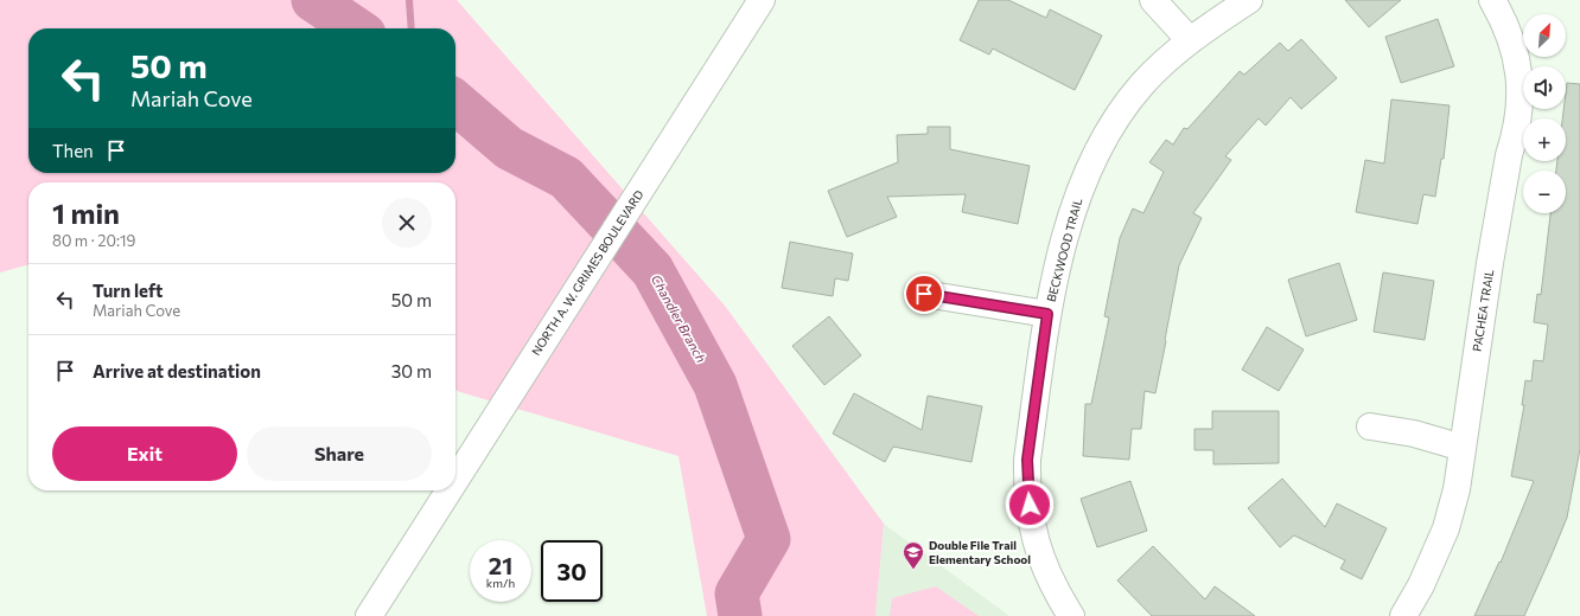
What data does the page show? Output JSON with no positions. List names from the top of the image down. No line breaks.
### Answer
{"streets":{"street":["BECKWOOD TRAIL","NORTH A. W. GRIMES BOULEVARD","PACHEA TRAIL"]},"water":["Chandler Branch"],"places":{"school or university":["Double File Trail Elementary School"]},"north":"top right","page":{"map_buttons":["+","−"],"turn":["50 m","Mariah Cove"],"then":"Then","heading":["1 min","80 m · 20:19"],"list":[{"name":"Turn left","note":"Mariah Cove","value":"50 m"},{"name":"Arrive at destination","value":"30 m"}],"buttons":["Exit","Share"],"speed":"21 km/h","limit":"30"}}
